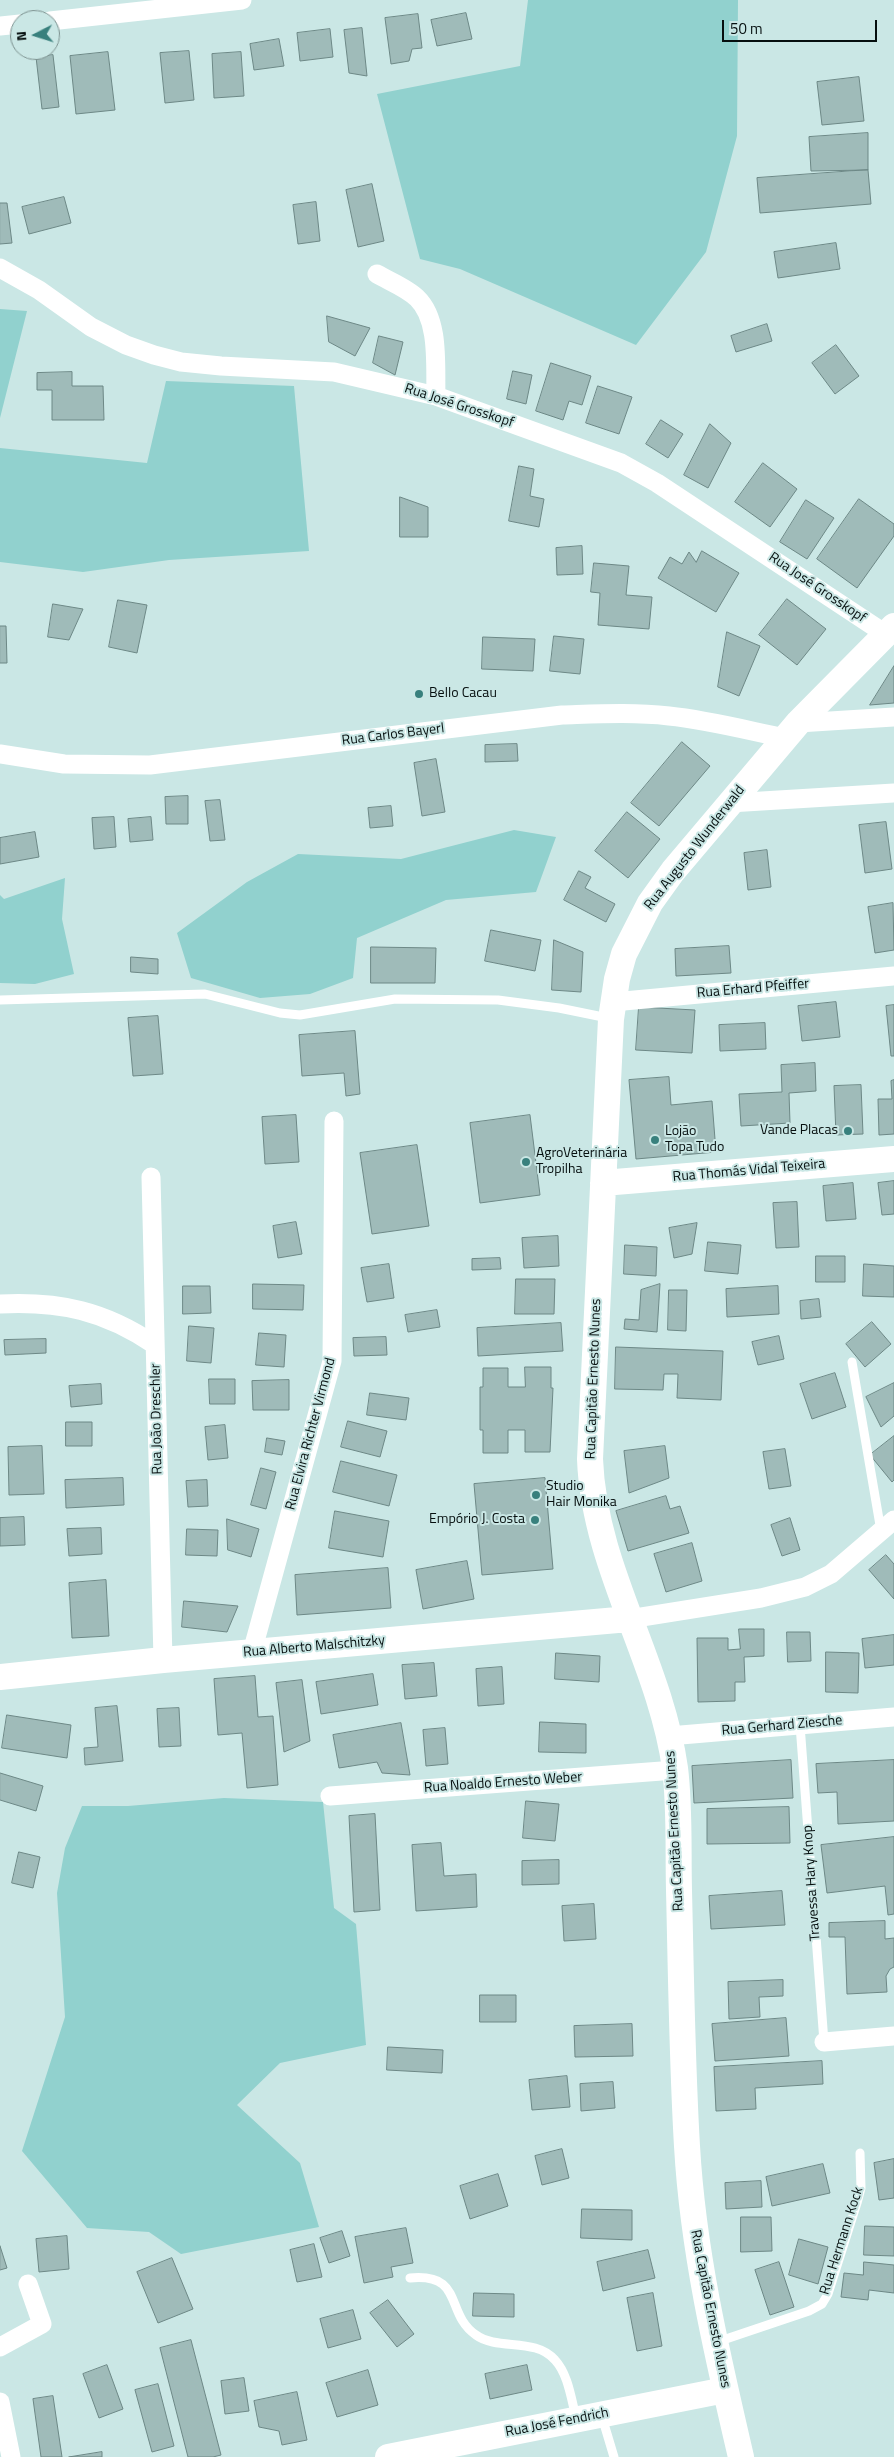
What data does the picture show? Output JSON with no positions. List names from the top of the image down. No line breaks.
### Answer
{"streets":{"main road":["Rua Augusto Wunderwald","Rua Thomás Vidal Teixeira","Rua Capitão Ernesto Nunes","Rua Alberto Malschitzky","Rua José Fendrich"],"street":["Rua José Grosskopf","Rua Carlos Bayerl","Rua Erhard Pfeiffer","Rua João Dreschler","Rua Elvira Richter Virmond","Rua Gerhard Ziesche","Rua Noaldo Ernesto Weber"],"lane":["Travessa Hary Knop","Rua Hermann Kock"]},"crossings":[["Rua José Grosskopf","Rua Augusto Wunderwald"],["Rua Carlos Bayerl","Rua Augusto Wunderwald"],["Rua Augusto Wunderwald","Rua Erhard Pfeiffer"],["Rua Augusto Wunderwald","Rua Thomás Vidal Teixeira"],["Rua Augusto Wunderwald","Rua Capitão Ernesto Nunes"],["Rua Thomás Vidal Teixeira","Rua Capitão Ernesto Nunes"],["Rua Capitão Ernesto Nunes","Rua Alberto Malschitzky"],["Rua Capitão Ernesto Nunes","Rua Gerhard Ziesche"],["Rua Capitão Ernesto Nunes","Rua Noaldo Ernesto Weber"],["Rua Capitão Ernesto Nunes","Rua Hermann Kock"],["Rua Capitão Ernesto Nunes","Rua José Fendrich"],["Rua João Dreschler","Rua Alberto Malschitzky"],["Rua Elvira Richter Virmond","Rua Alberto Malschitzky"],["Rua Gerhard Ziesche","Travessa Hary Knop"]],"places":["Bello Cacau","Vande Placas","Lojão Topa Tudo","AgroVeterinária Tropilha","Studio Hair Monika","Empório J. Costa"],"scale_bar":"50 m","north":"left"}
